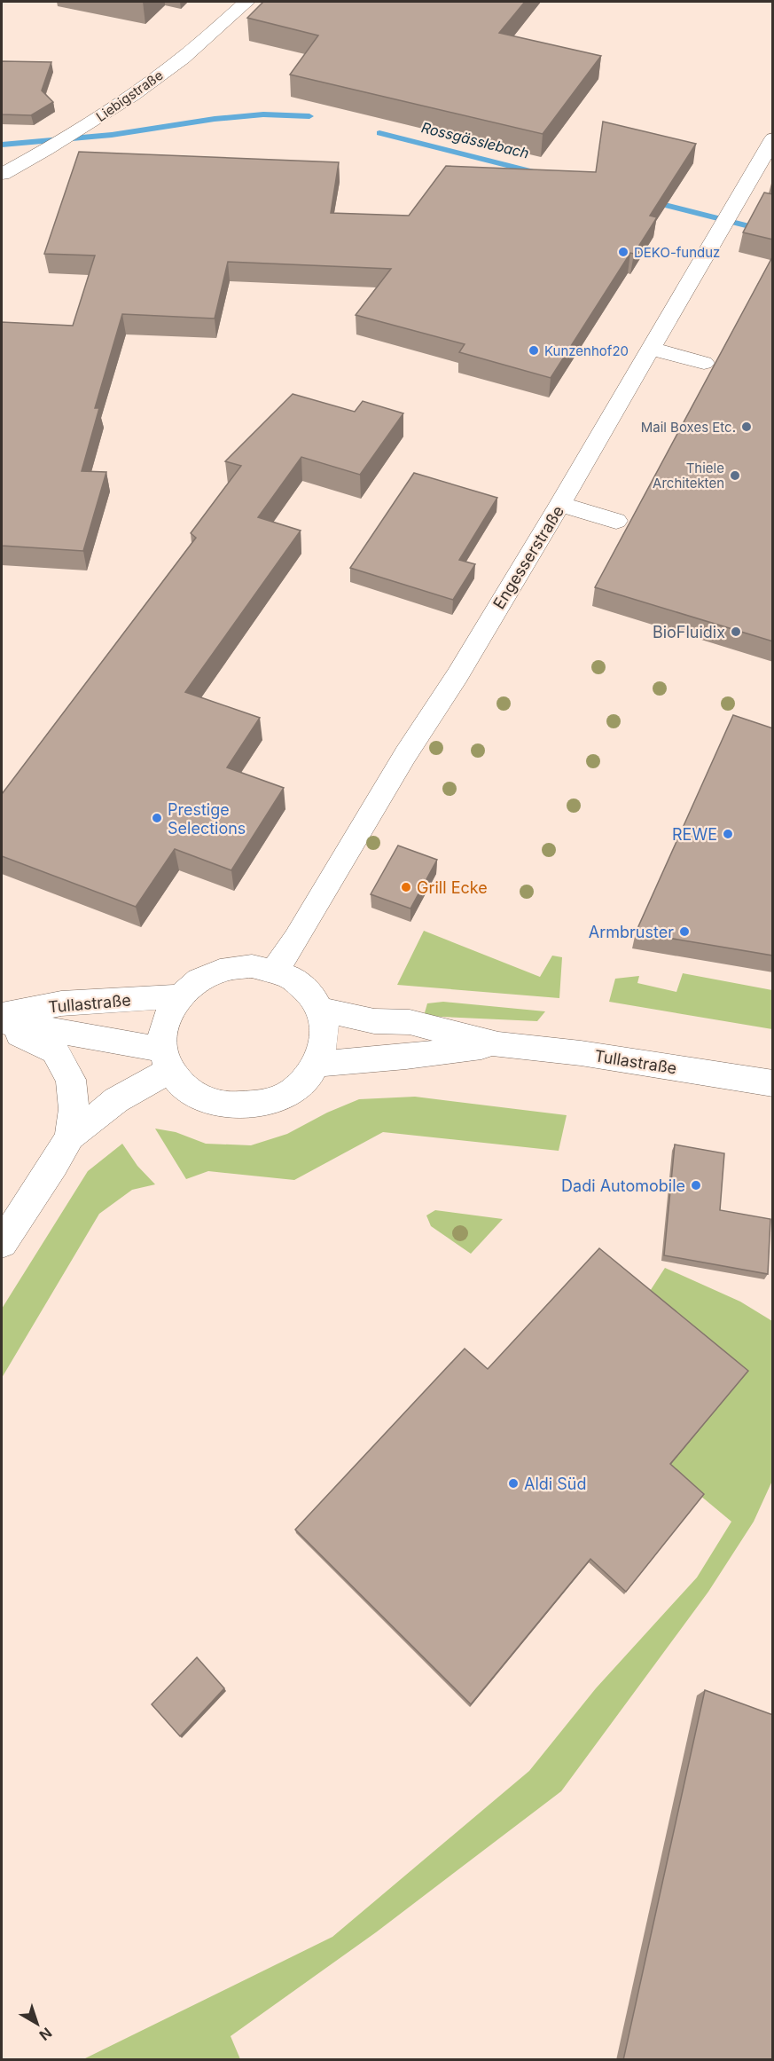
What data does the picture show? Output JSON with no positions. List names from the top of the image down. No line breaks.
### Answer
{"streets":{"street":["Liebigstraße","Engesserstraße","Tullastraße"]},"crossings":[["Engesserstraße","Tullastraße"]],"water":["Rossgässlebach"],"places":["DEKO-funduz","Kunzenhof20","Mail Boxes Etc.","Thiele Architekten","BioFluidix","Prestige Selections","REWE","Grill Ecke","Armbruster","Dadi Automobile","Aldi Süd"],"north":"bottom right"}
